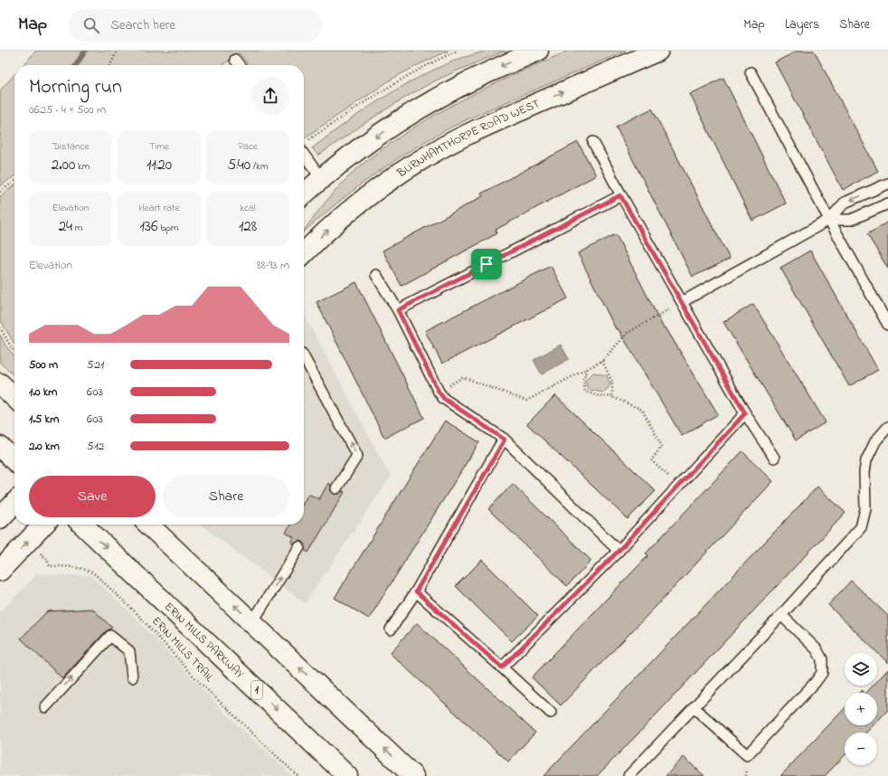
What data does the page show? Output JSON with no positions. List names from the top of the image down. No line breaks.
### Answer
{"streets":{"main road":["BURNHAMTHORPE ROAD WEST","ERIN MILLS PARKWAY","1"],"path":["ERIN MILLS TRAIL"]},"page":{"header":"Map","search":"Search here","nav":["Map","Layers","Share"],"heading":["Morning run","06:25 · 4 × 500 m"],"stats":[["Distance","2.00 km"],["Time","11:20"],["Pace","5:40 /km"],["Elevation","24 m"],["Heart rate","136 bpm"],["kcal","128"]],"chart":["Elevation","88–93 m"],"list":[{"name":"500 m","note":"5:21"},{"name":"1.0 km","note":"6:03"},{"name":"1.5 km","note":"6:03"},{"name":"2.0 km","note":"5:12"}],"buttons":["Save","Share"],"map_buttons":["+","−"]}}
